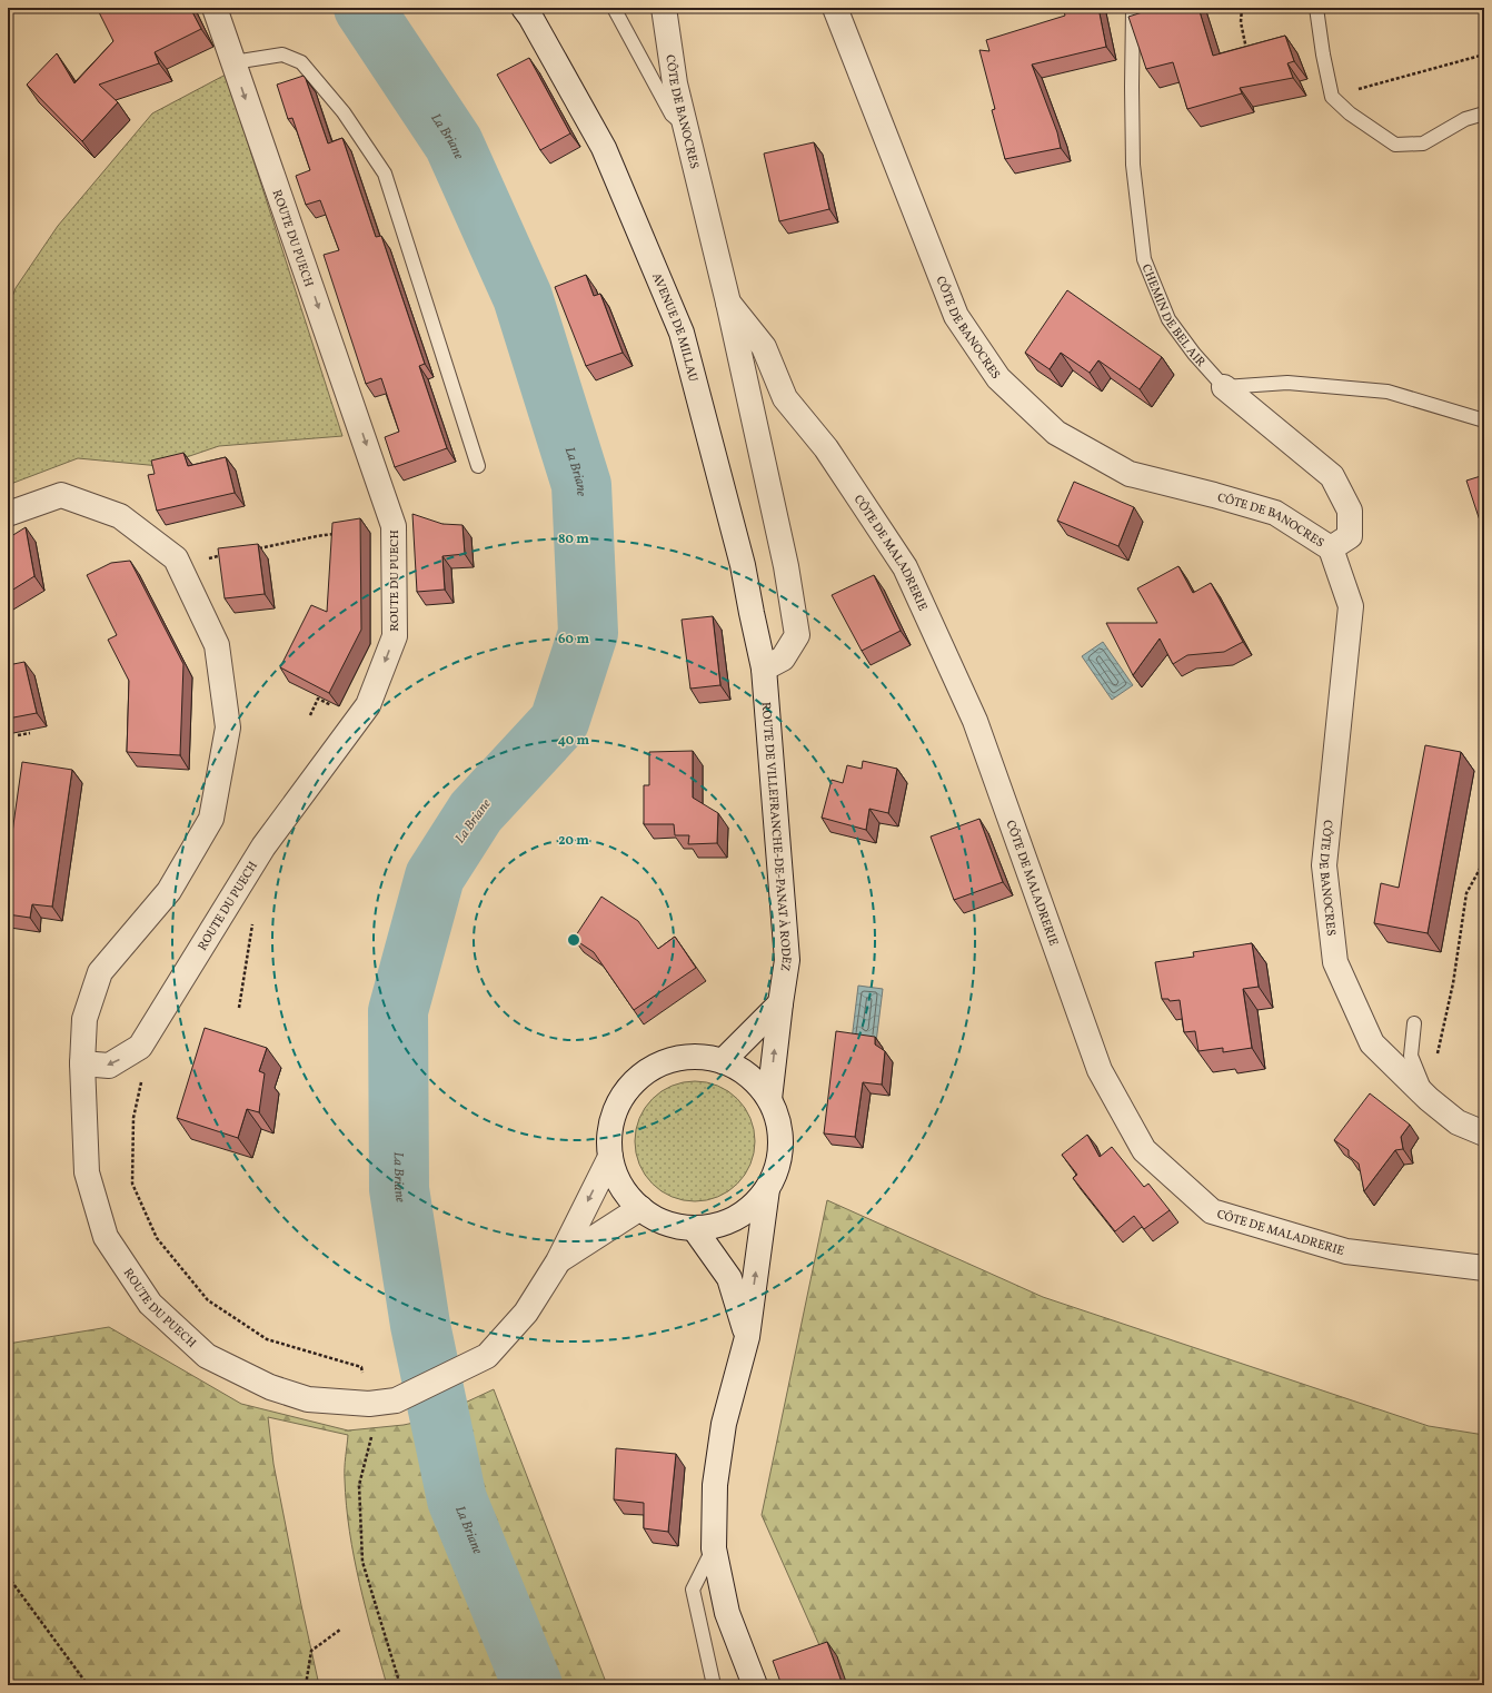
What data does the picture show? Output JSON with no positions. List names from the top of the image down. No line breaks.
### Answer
{"streets":{"street":["CÔTE DE BANOCRES","ROUTE DU PUECH","CHEMIN DE BEL AIR","AVENUE DE MILLAU","CÔTE DE MALADRERIE","ROUTE DE VILLEFRANCHE-DE-PANAT À RODEZ"]},"crossings":[["CÔTE DE BANOCRES","CHEMIN DE BEL AIR"],["CÔTE DE BANOCRES","AVENUE DE MILLAU"],["CÔTE DE BANOCRES","CÔTE DE MALADRERIE"],["CÔTE DE BANOCRES","ROUTE DE VILLEFRANCHE-DE-PANAT À RODEZ"],["AVENUE DE MILLAU","ROUTE DE VILLEFRANCHE-DE-PANAT À RODEZ"]],"water":["La Briane"],"rings":["80 m","60 m","40 m","20 m"]}
